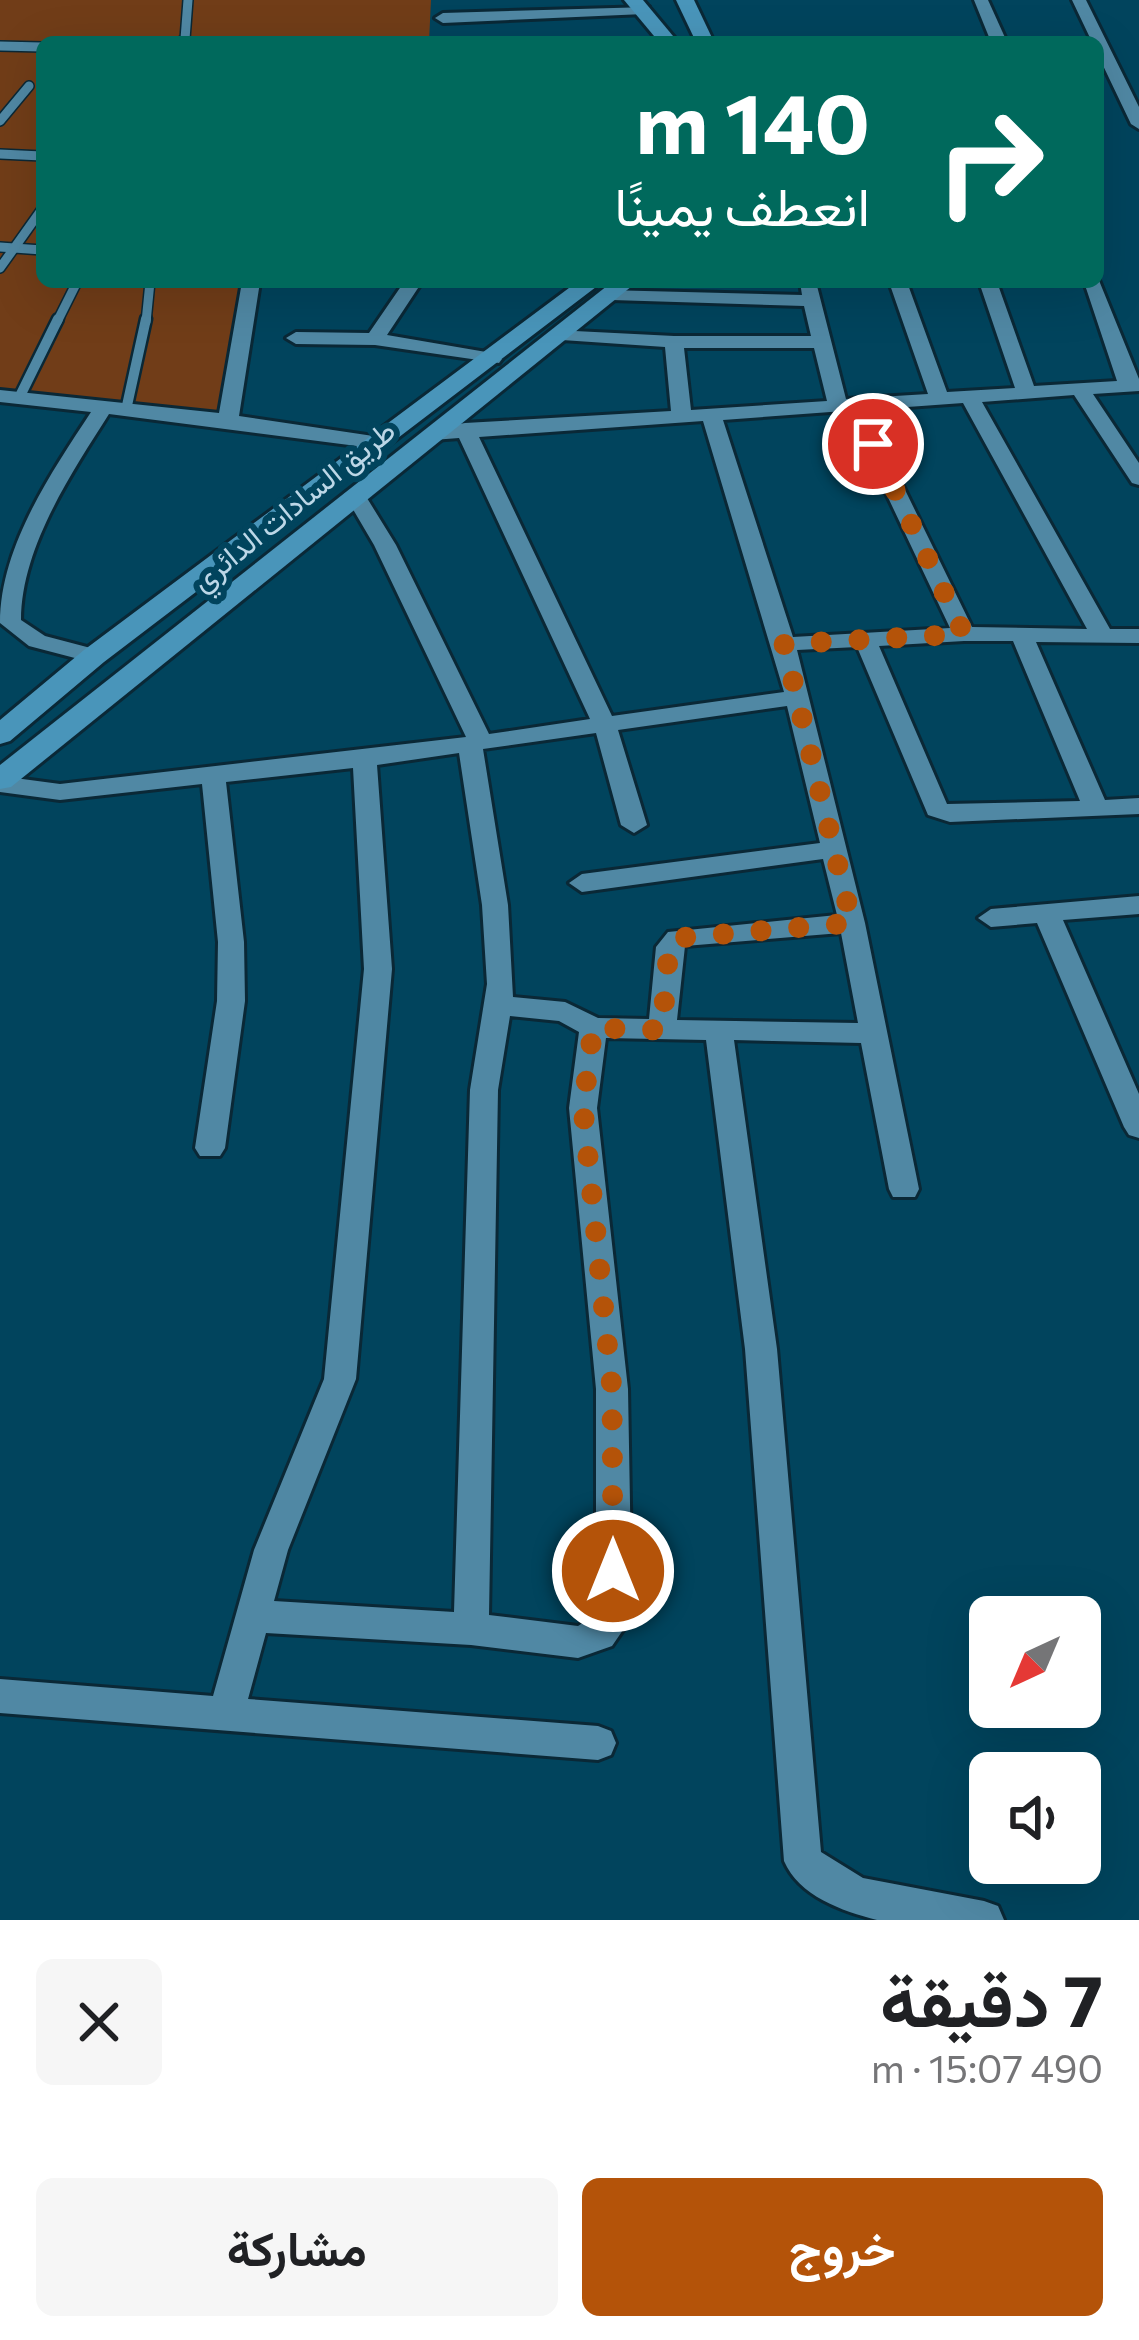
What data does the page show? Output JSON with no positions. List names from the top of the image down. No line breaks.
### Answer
{"streets":{"highway":["طريق السادات الدائري"]},"north":"bottom left","page":{"turn":["140 m","انعطف يمينًا"],"heading":["7 دقيقة","490 m · 15:07"],"buttons":["خروج","مشاركة"]}}
